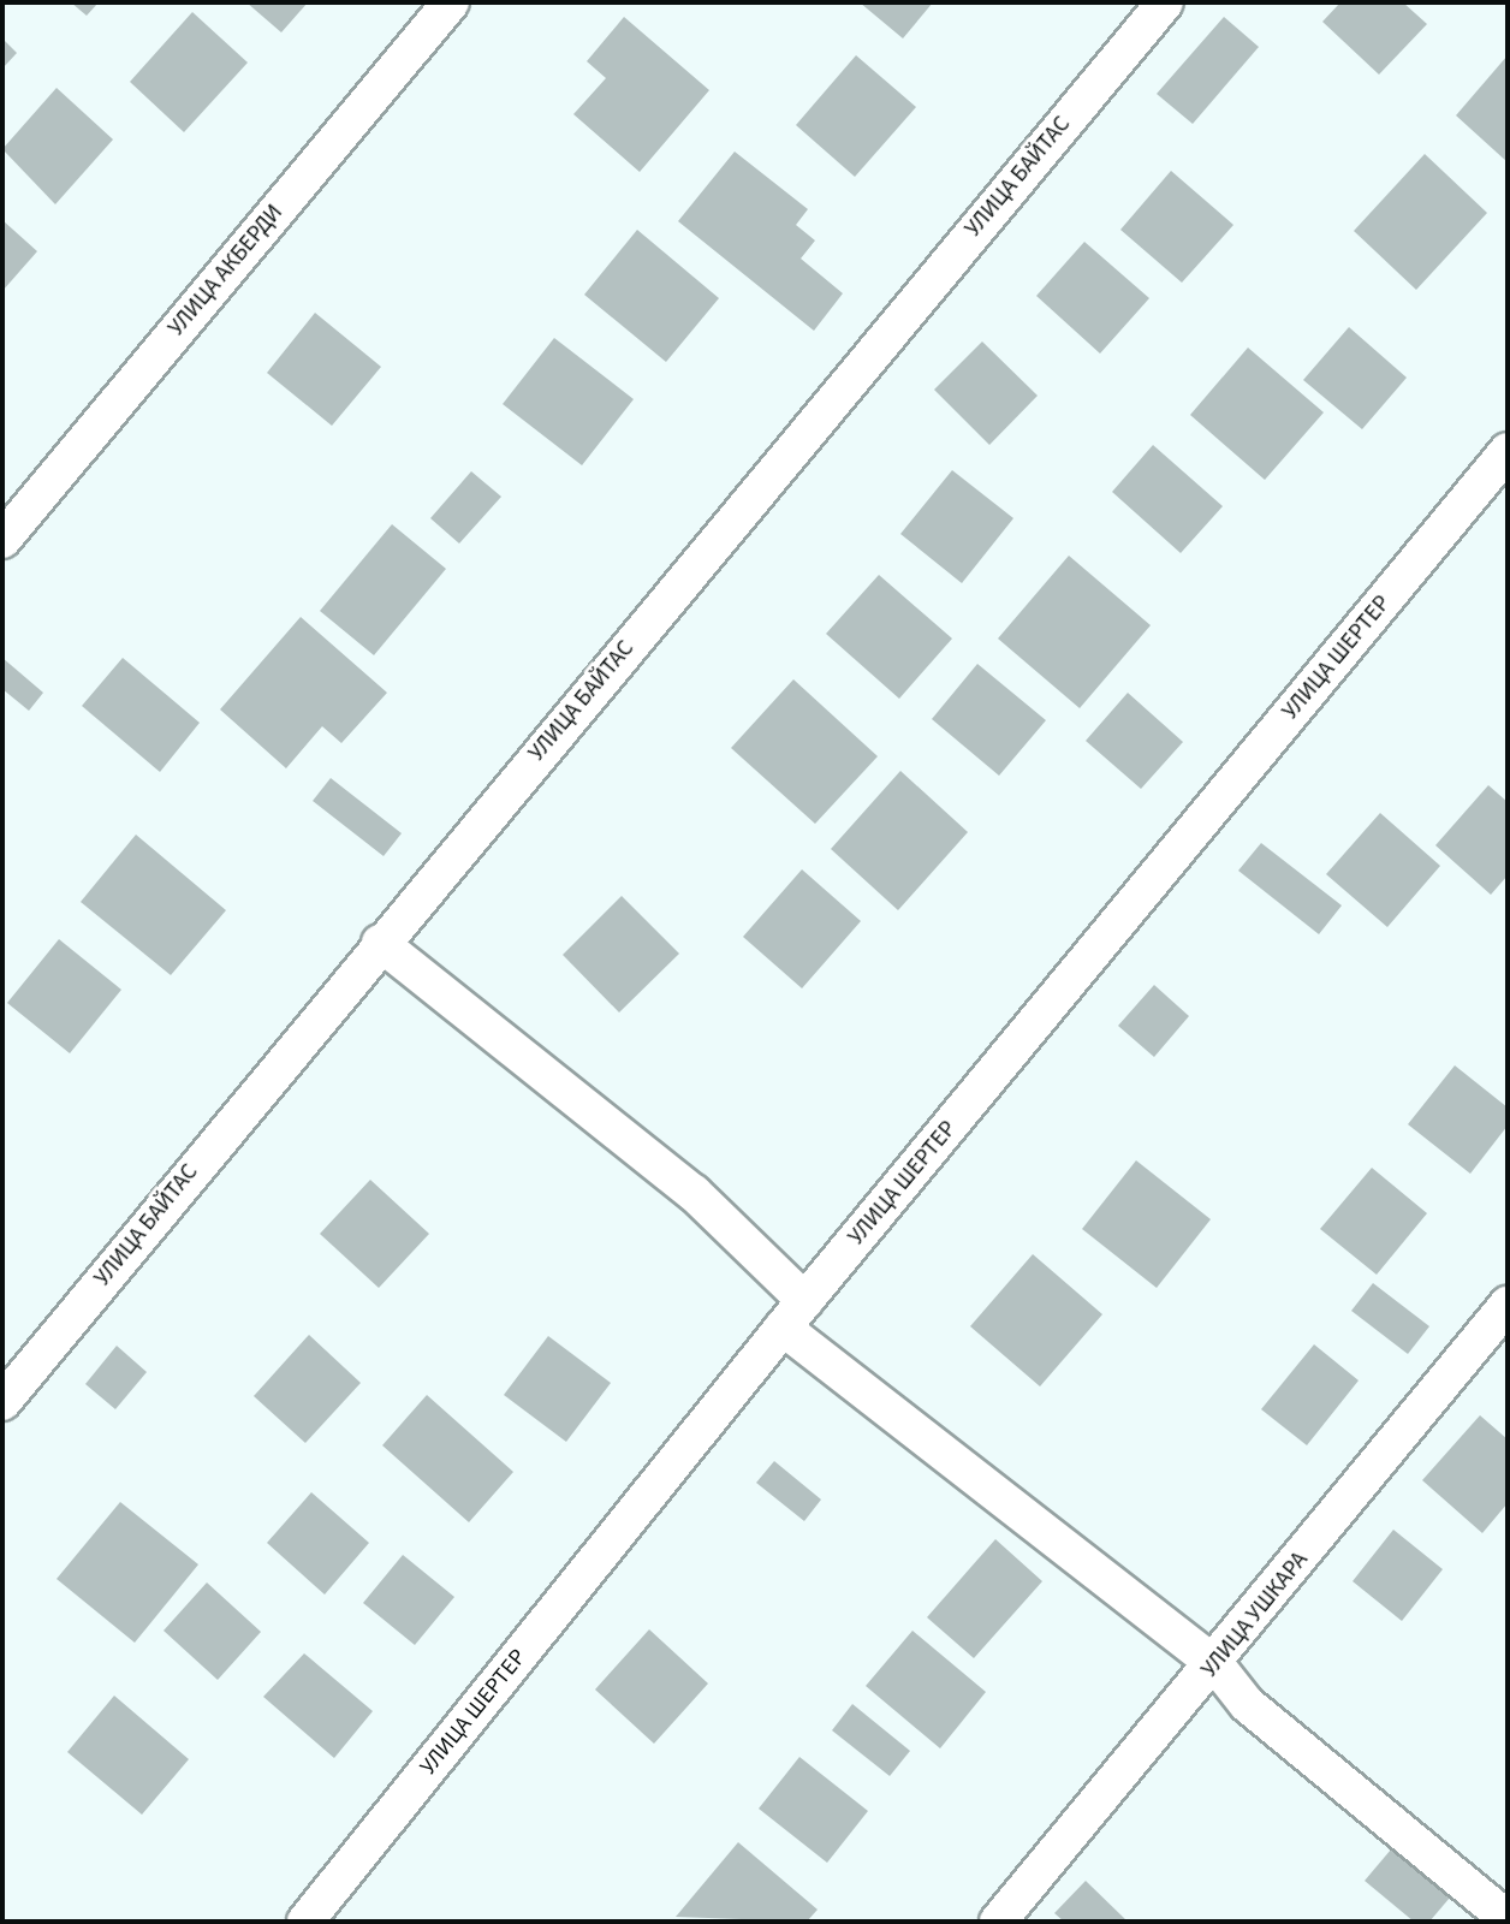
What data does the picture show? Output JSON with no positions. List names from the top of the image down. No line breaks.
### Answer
{"streets":{"street":["УЛИЦА БАЙТАС","УЛИЦА АКБЕРДИ","УЛИЦА ШЕРТЕР","УЛИЦА УШКАРА"]}}
